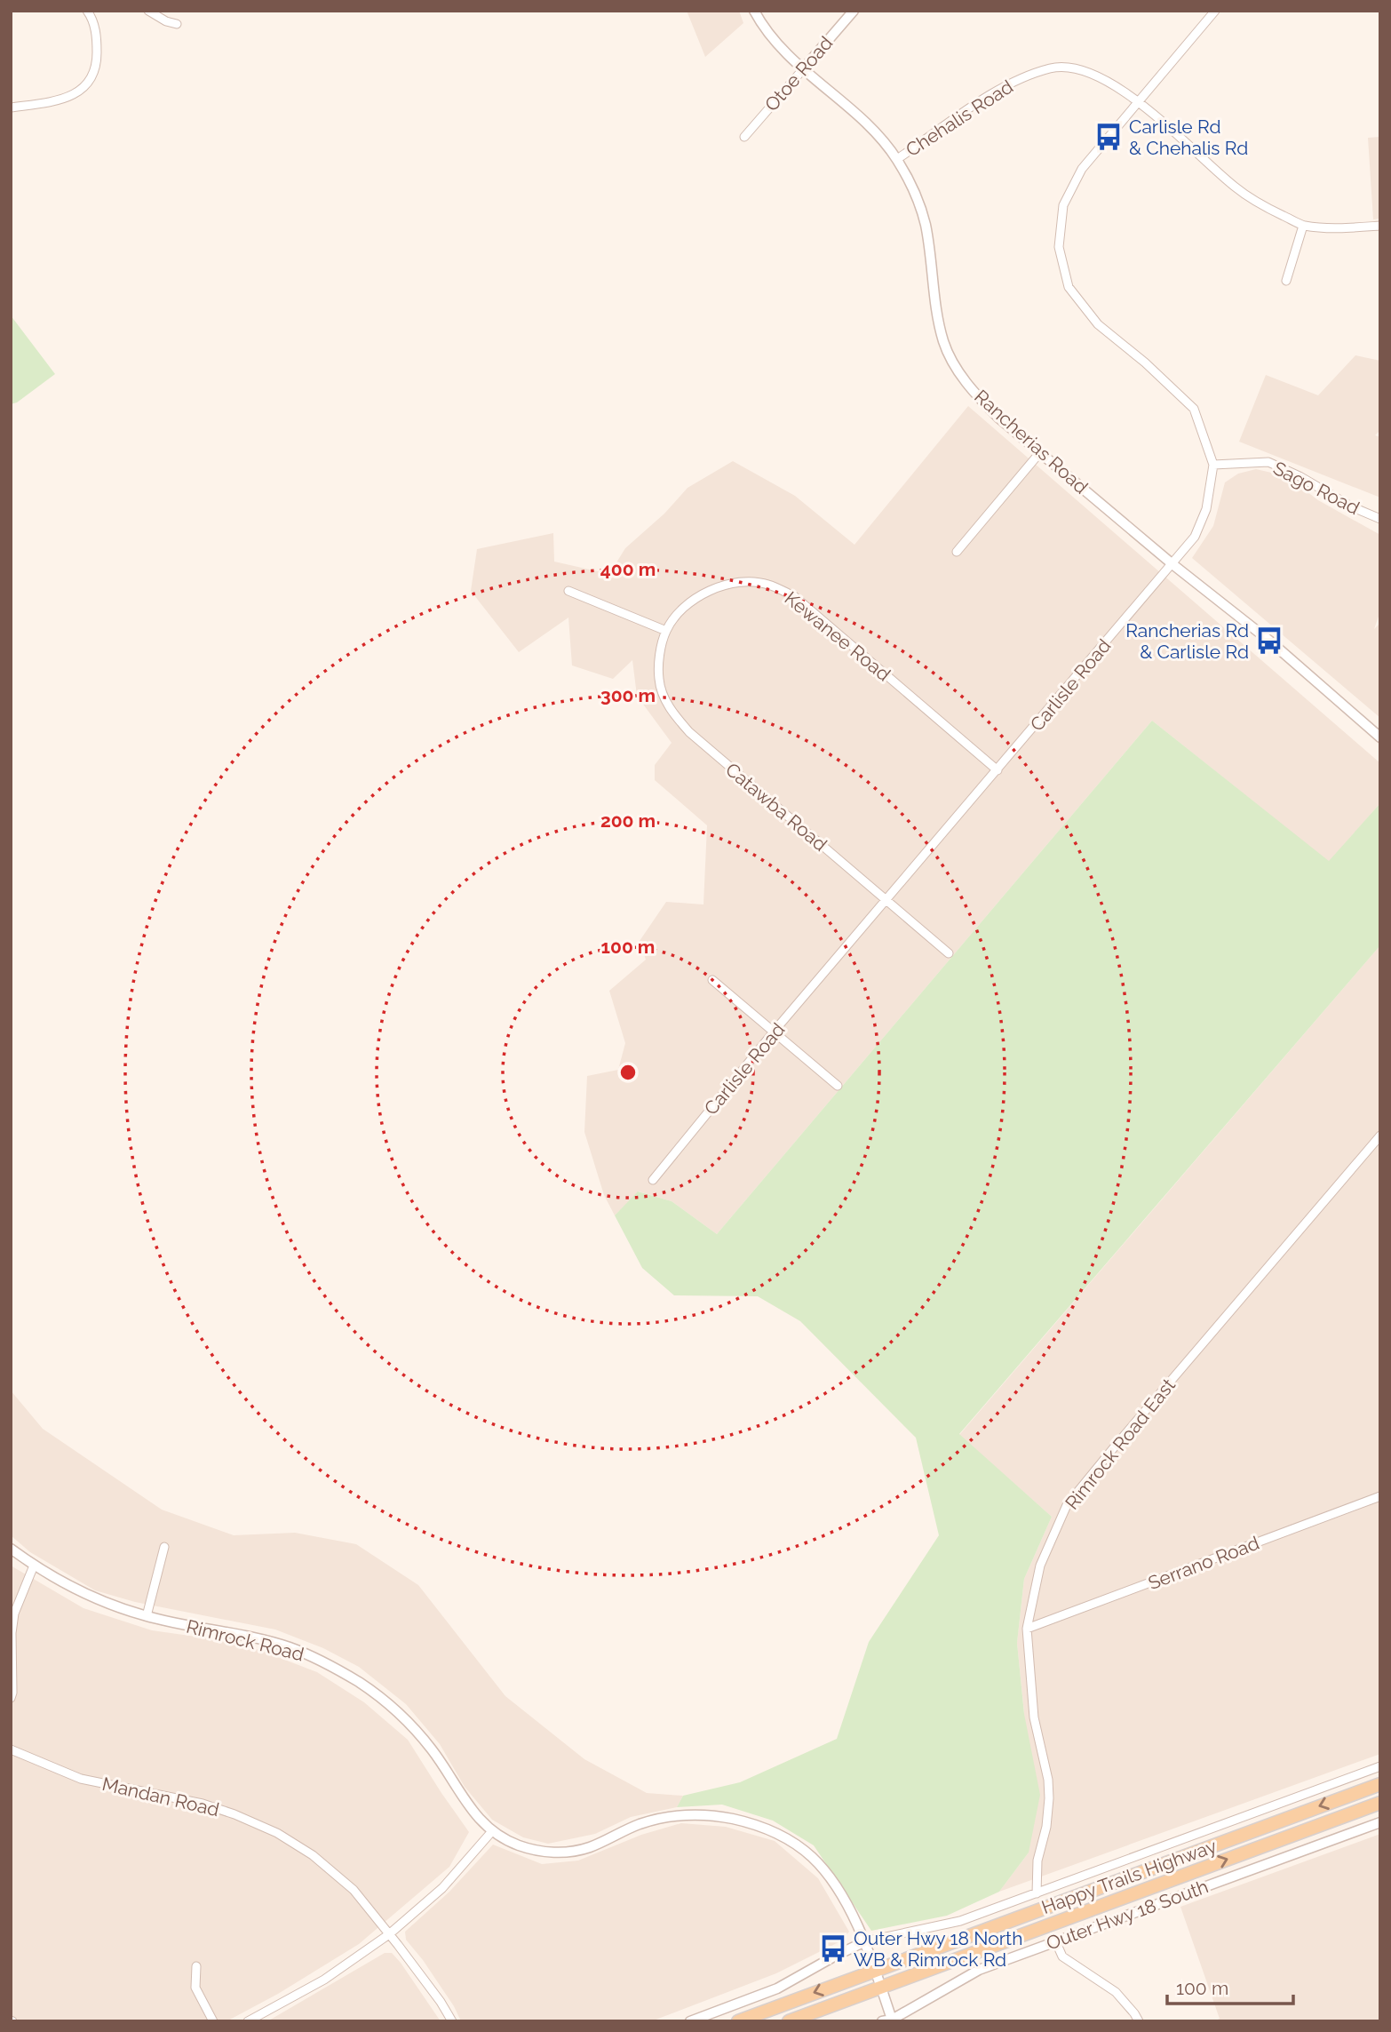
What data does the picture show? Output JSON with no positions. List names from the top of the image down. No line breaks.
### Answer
{"streets":{"main road":["Happy Trails Highway"],"street":["Otoe Road","Chehalis Road","Rancherias Road","Sago Road","Kewanee Road","Carlisle Road","Catawba Road","Rimrock Road East","Serrano Road","Rimrock Road","Mandan Road","Outer Hwy 18 South"]},"crossings":[["Otoe Road","Rancherias Road"],["Chehalis Road","Rancherias Road"],["Chehalis Road","Carlisle Road"],["Rancherias Road","Carlisle Road"],["Sago Road","Carlisle Road"],["Kewanee Road","Carlisle Road"],["Kewanee Road","Catawba Road"],["Carlisle Road","Catawba Road"],["Rimrock Road East","Serrano Road"],["Rimrock Road","Happy Trails Highway"],["Rimrock Road","Outer Hwy 18 South"]],"places":{"bus stop":["Carlisle Rd & Chehalis Rd","Rancherias Rd & Carlisle Rd","Outer Hwy 18 North WB & Rimrock Rd"]},"scale_bar":"100 m","rings":["400 m","300 m","200 m","100 m"]}
